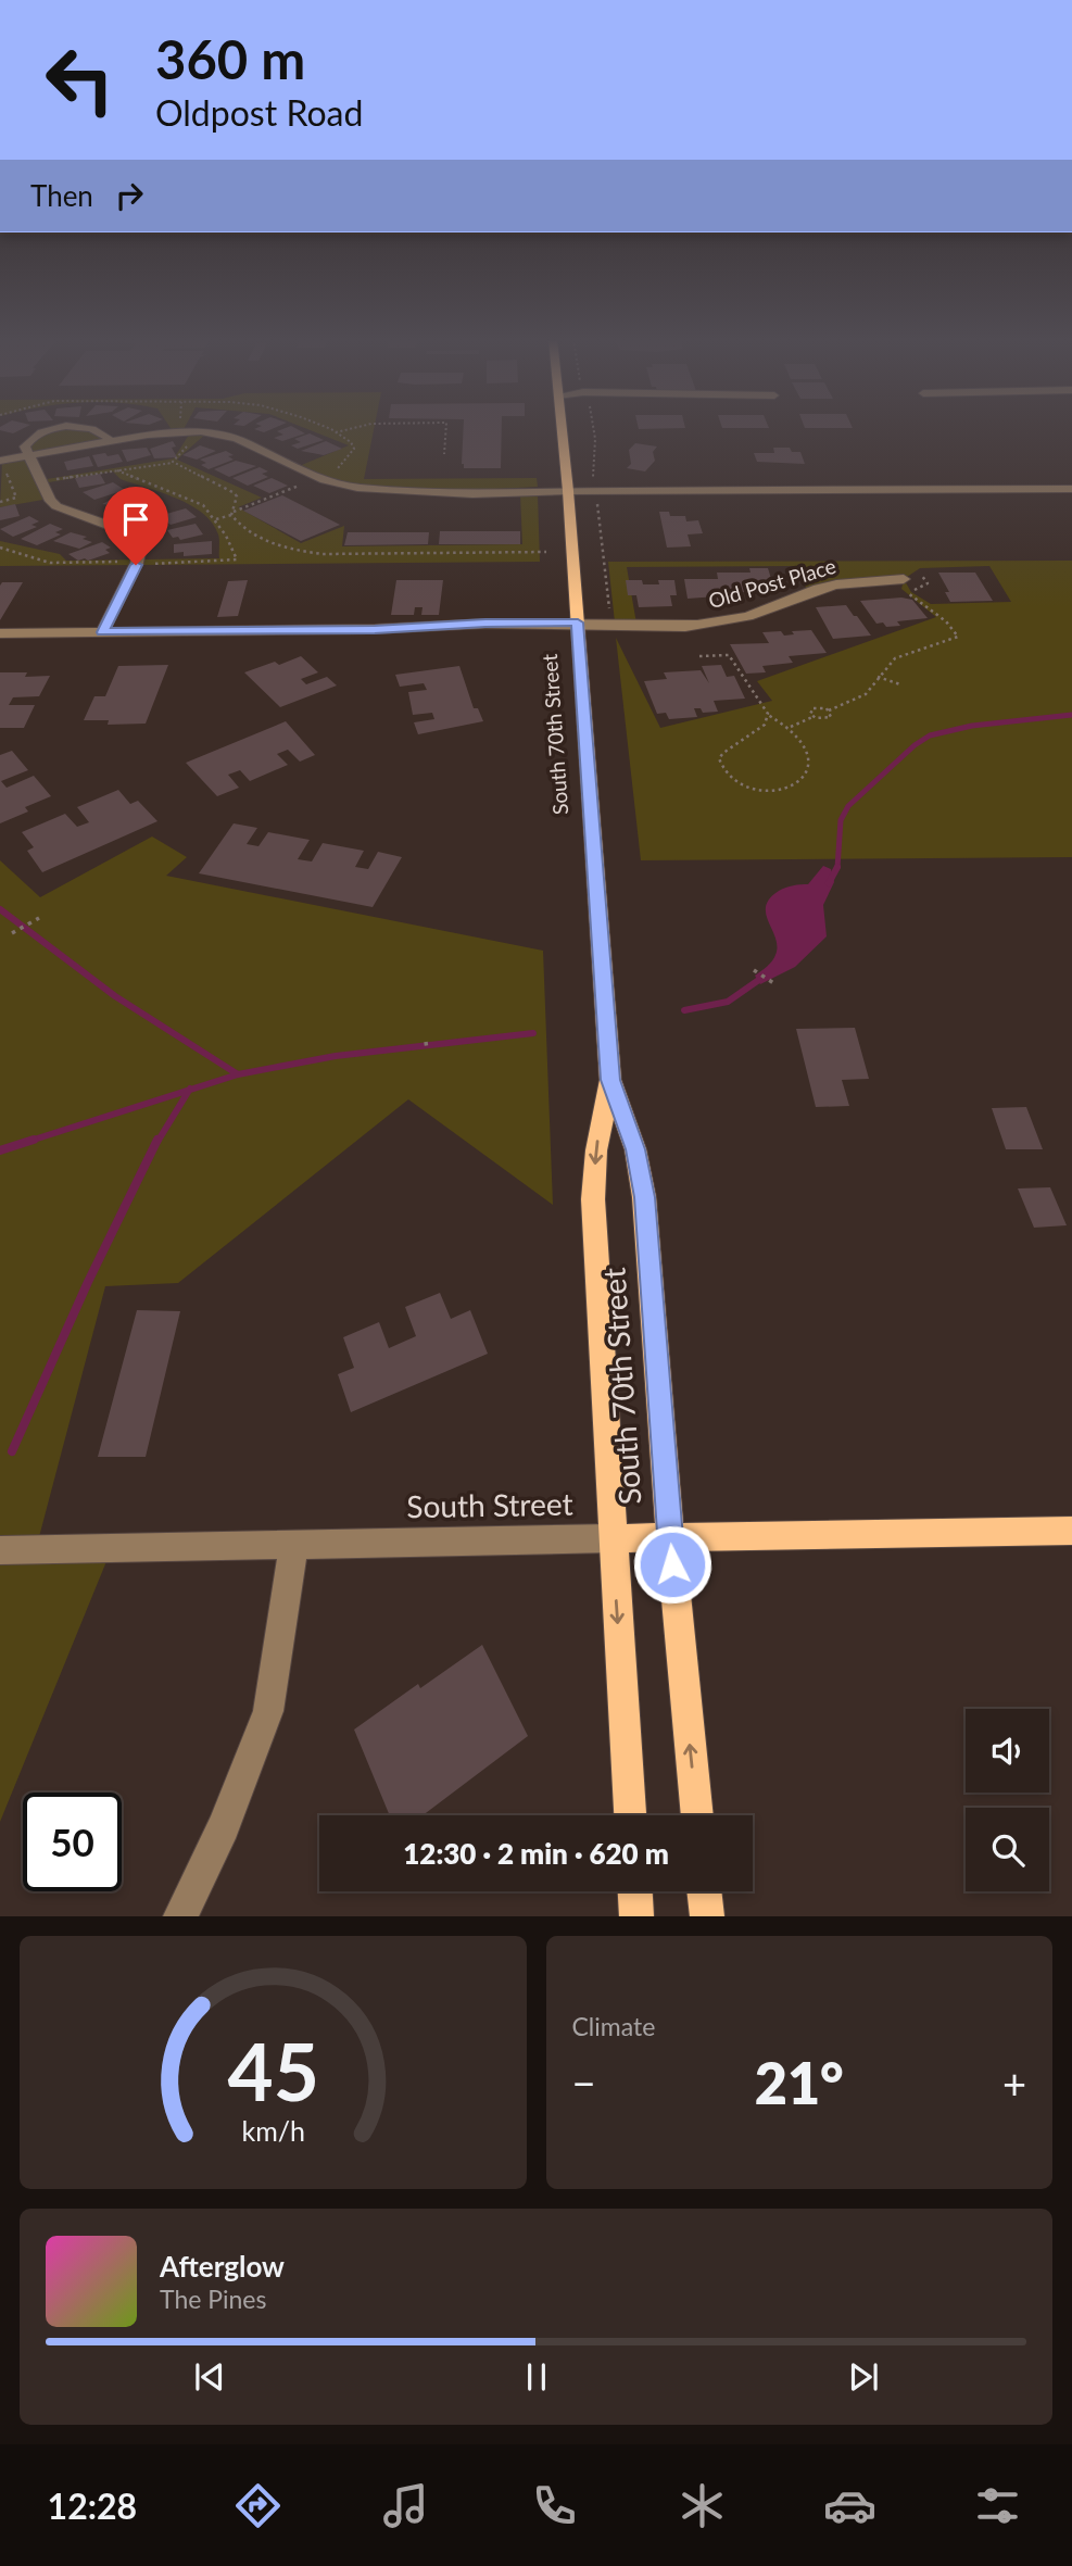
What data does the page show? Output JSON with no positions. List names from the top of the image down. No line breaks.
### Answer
{"streets":{"main road":["South 70th Street","South Street"],"street":["Old Post Place"]},"crossings":[["Old Post Place","South 70th Street"],["South 70th Street","South Street"]],"page":{"turn":["360 m","Oldpost Road"],"then":"Then","limit":"50","trip":"12:30 · 2 min · 620 m","tile":"Climate","heat":["−","21°","+"],"song":["Afterglow","The Pines"],"tabs":"12:28","gauge":["45","km/h"]}}
